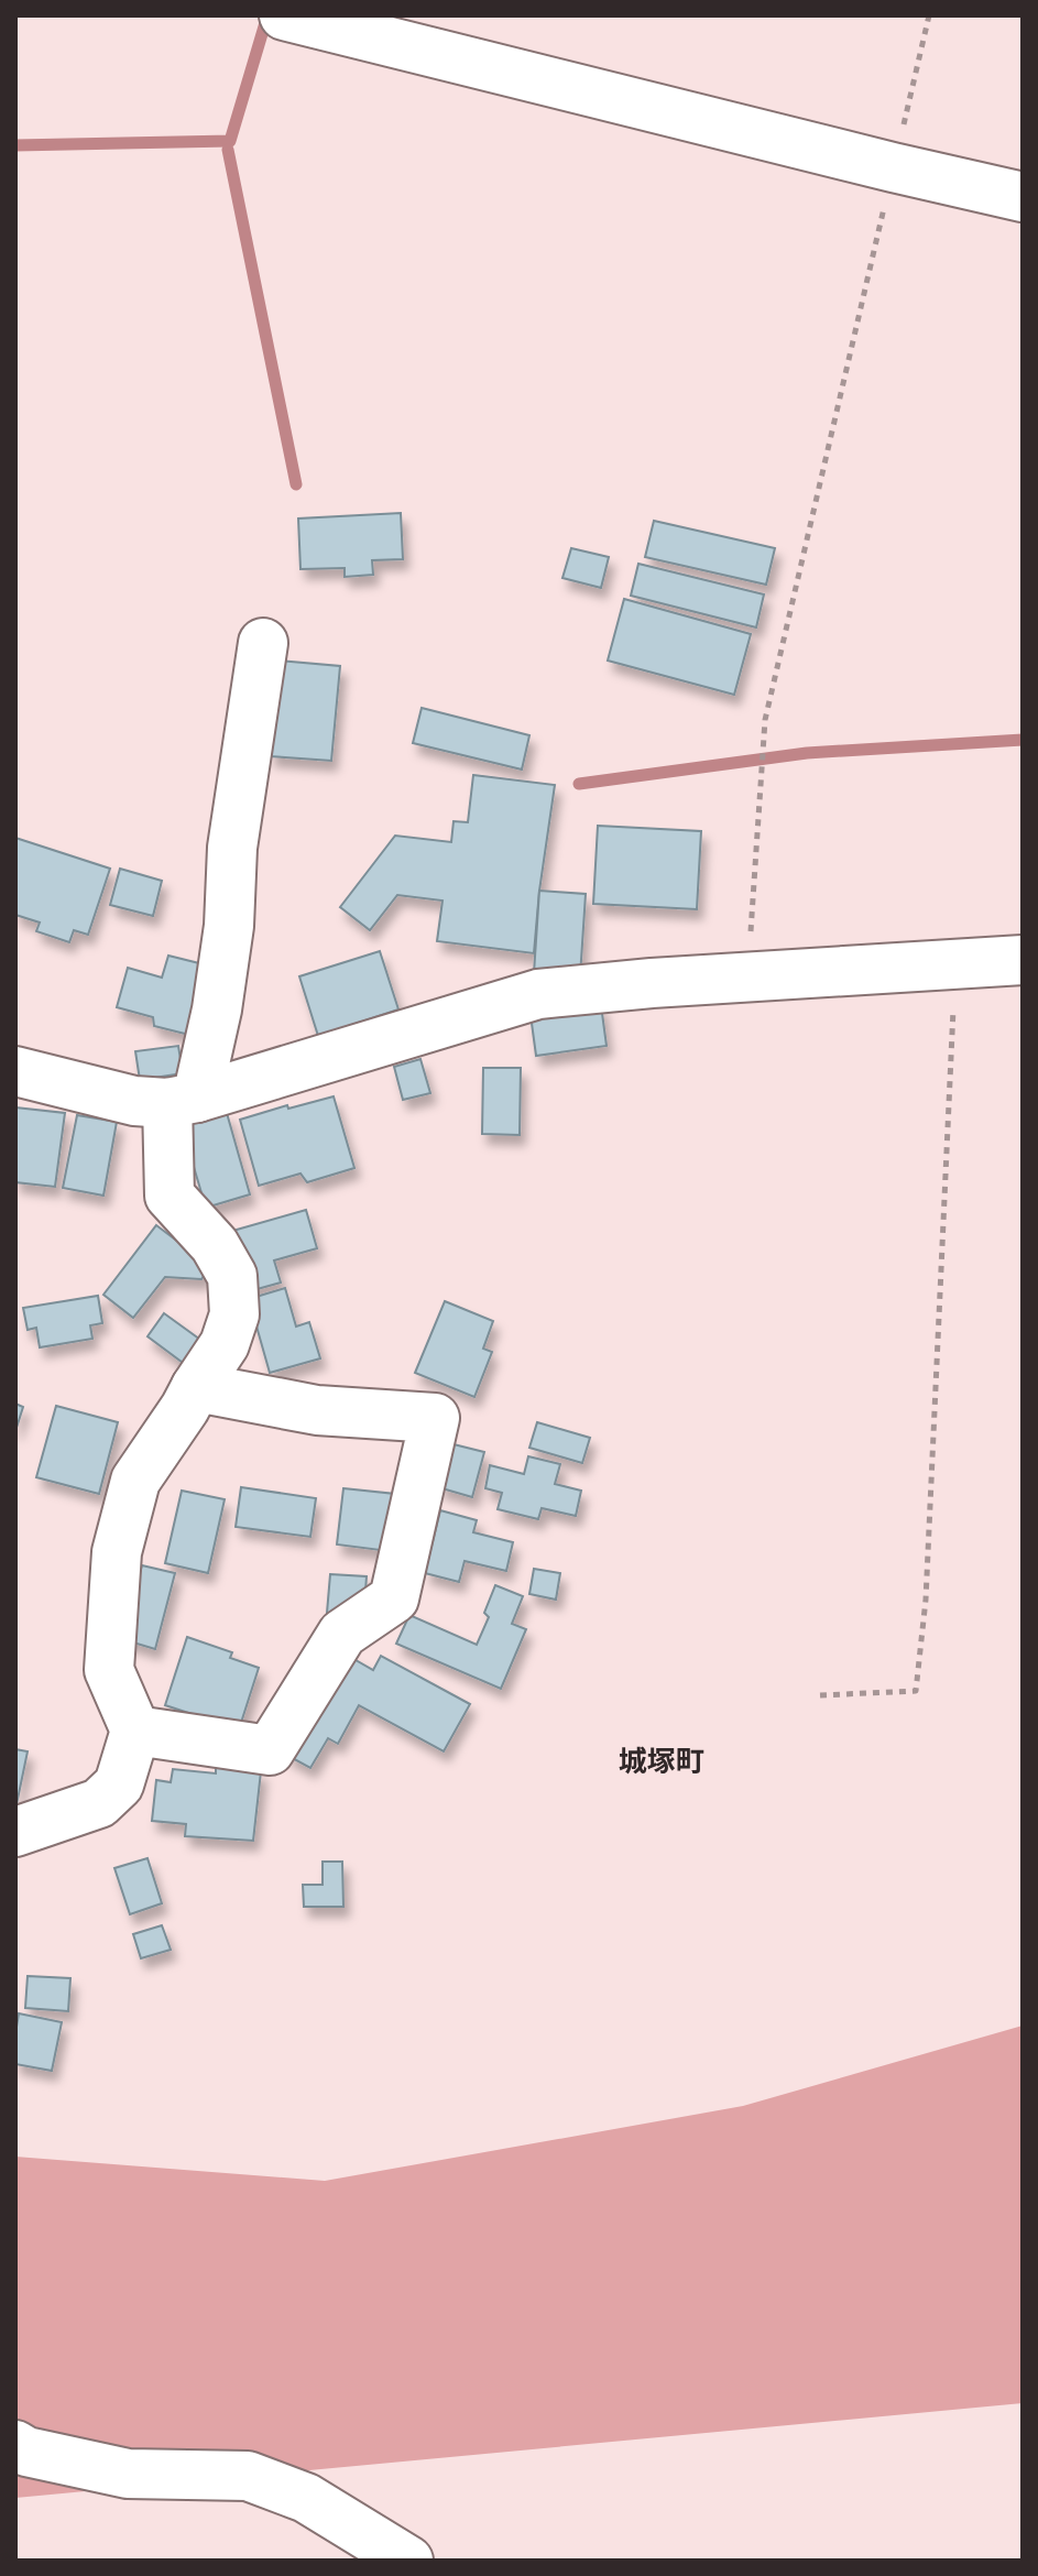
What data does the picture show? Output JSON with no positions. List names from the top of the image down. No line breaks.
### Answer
{"districts":["城塚町"]}
